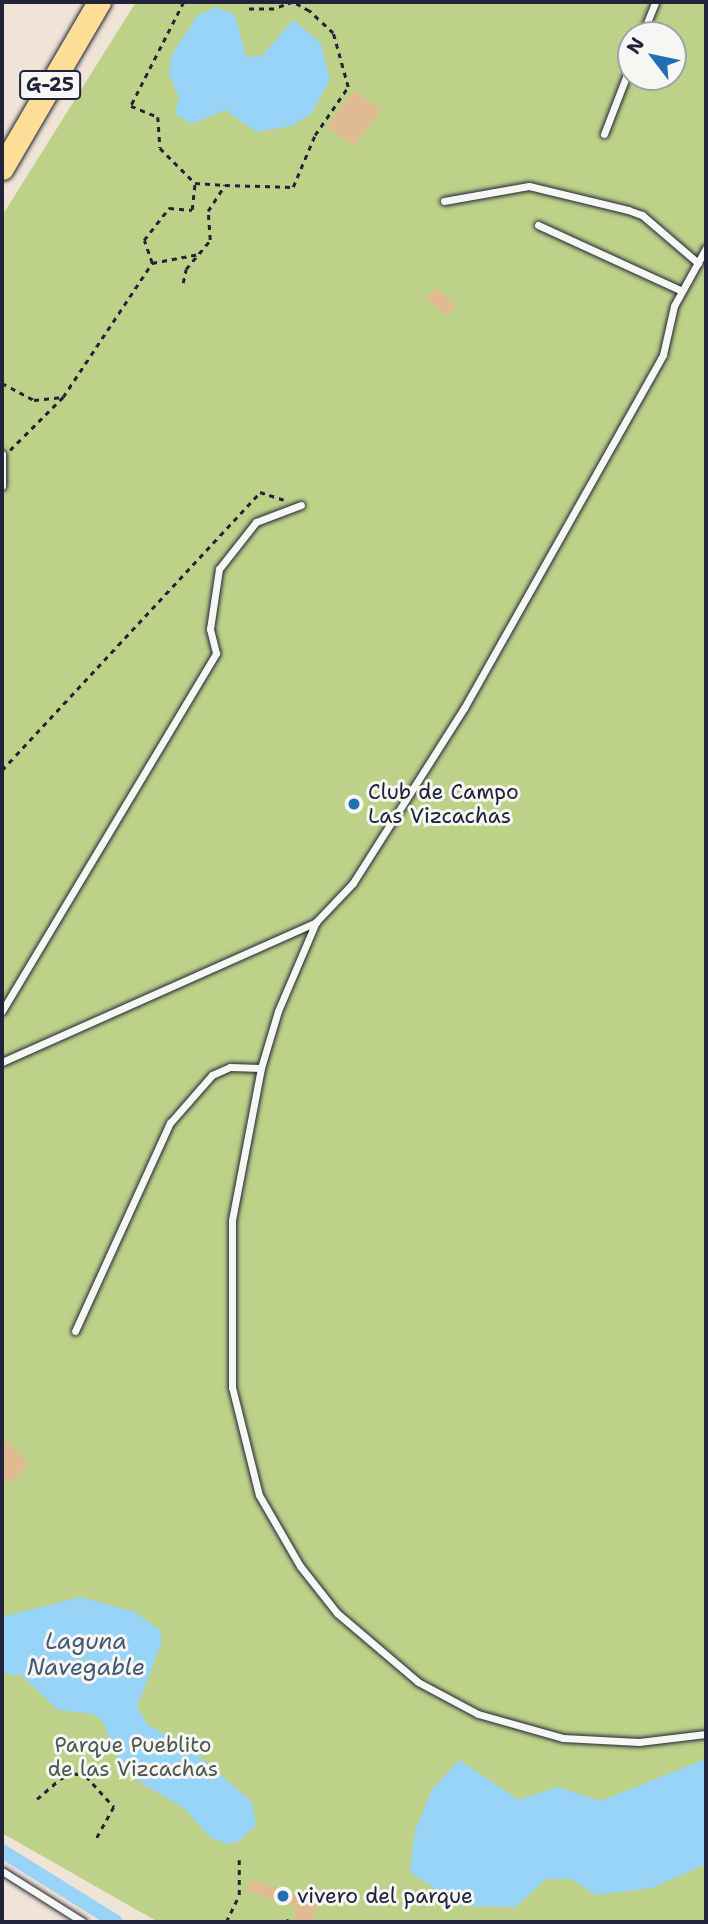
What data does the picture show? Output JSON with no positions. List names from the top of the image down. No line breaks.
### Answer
{"streets":{"main road":["G-25"]},"water":["Laguna Navegable"],"parks":["Parque Pueblito de las Vizcachas"],"places":["Club de Campo Las Vizcachas","vivero del parque"],"north":"top left"}
